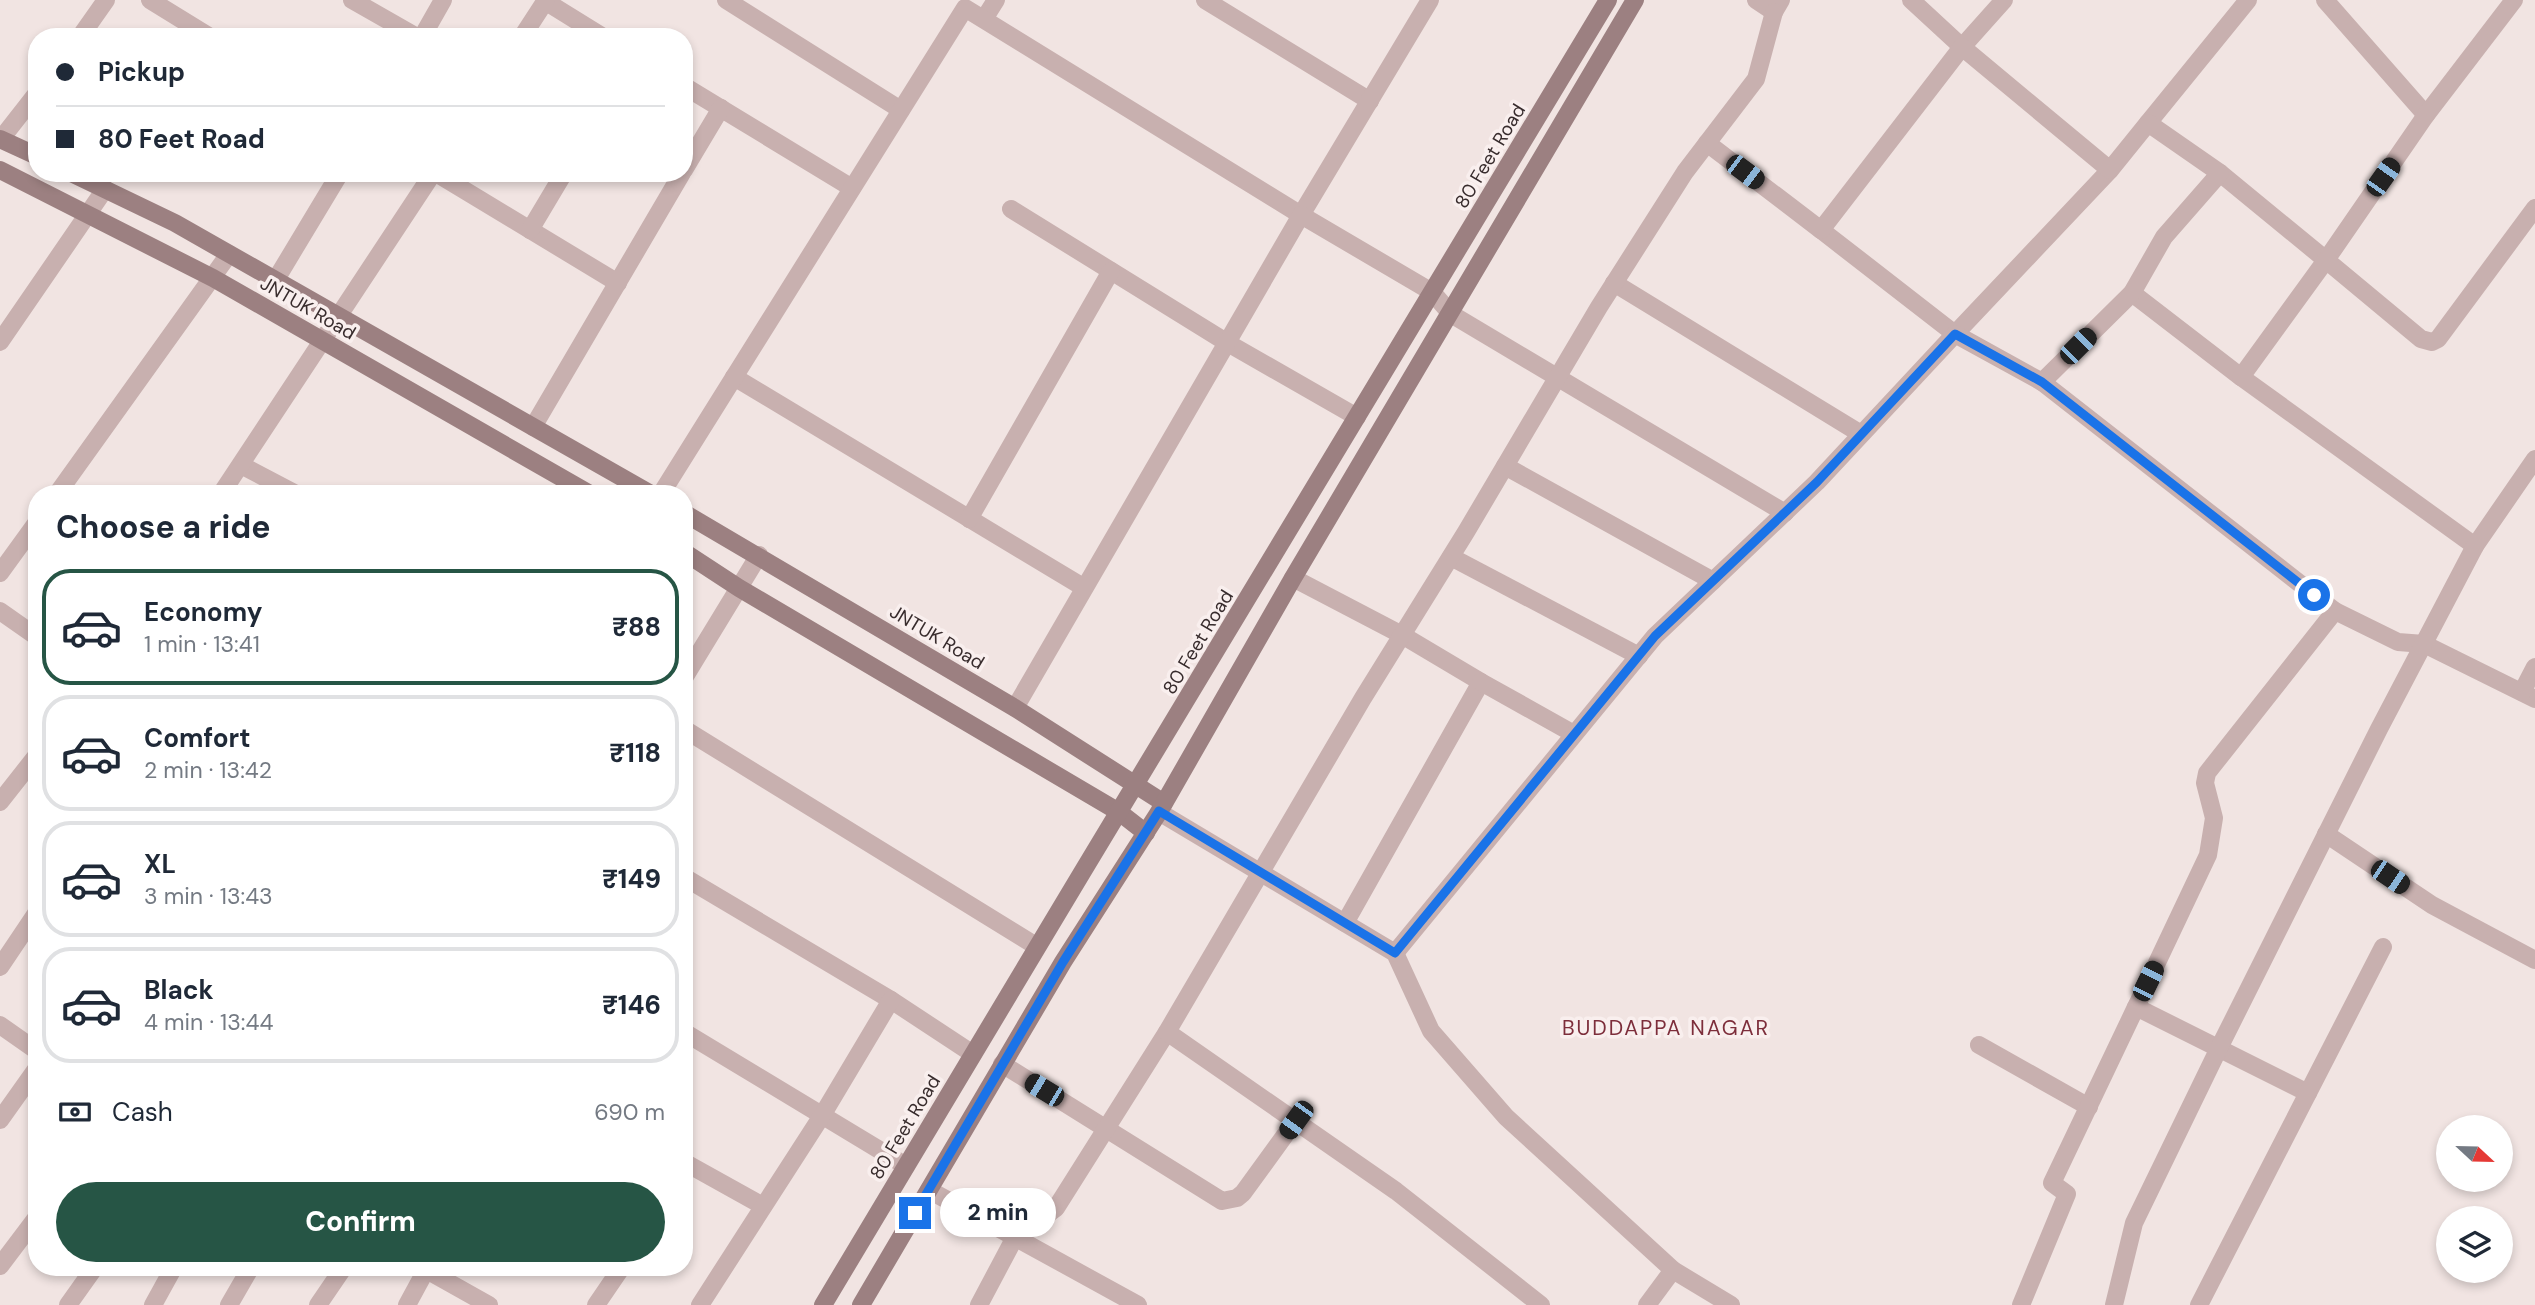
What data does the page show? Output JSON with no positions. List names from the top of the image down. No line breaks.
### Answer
{"streets":{"main road":["80 Feet Road","JNTUK Road"]},"crossings":[["80 Feet Road","JNTUK Road"]],"districts":["BUDDAPPA NAGAR"],"north":"right","page":{"banner":["Pickup","80 Feet Road"],"heading":"Choose a ride","list":[{"name":"Economy","note":"1 min · 13:41","value":"₹88"},{"name":"Comfort","note":"2 min · 13:42","value":"₹118"},{"name":"XL","note":"3 min · 13:43","value":"₹149"},{"name":"Black","note":"4 min · 13:44","value":"₹146"}],"pay":["Cash","690 m"],"buttons":"Confirm","bubble":"2 min"}}
